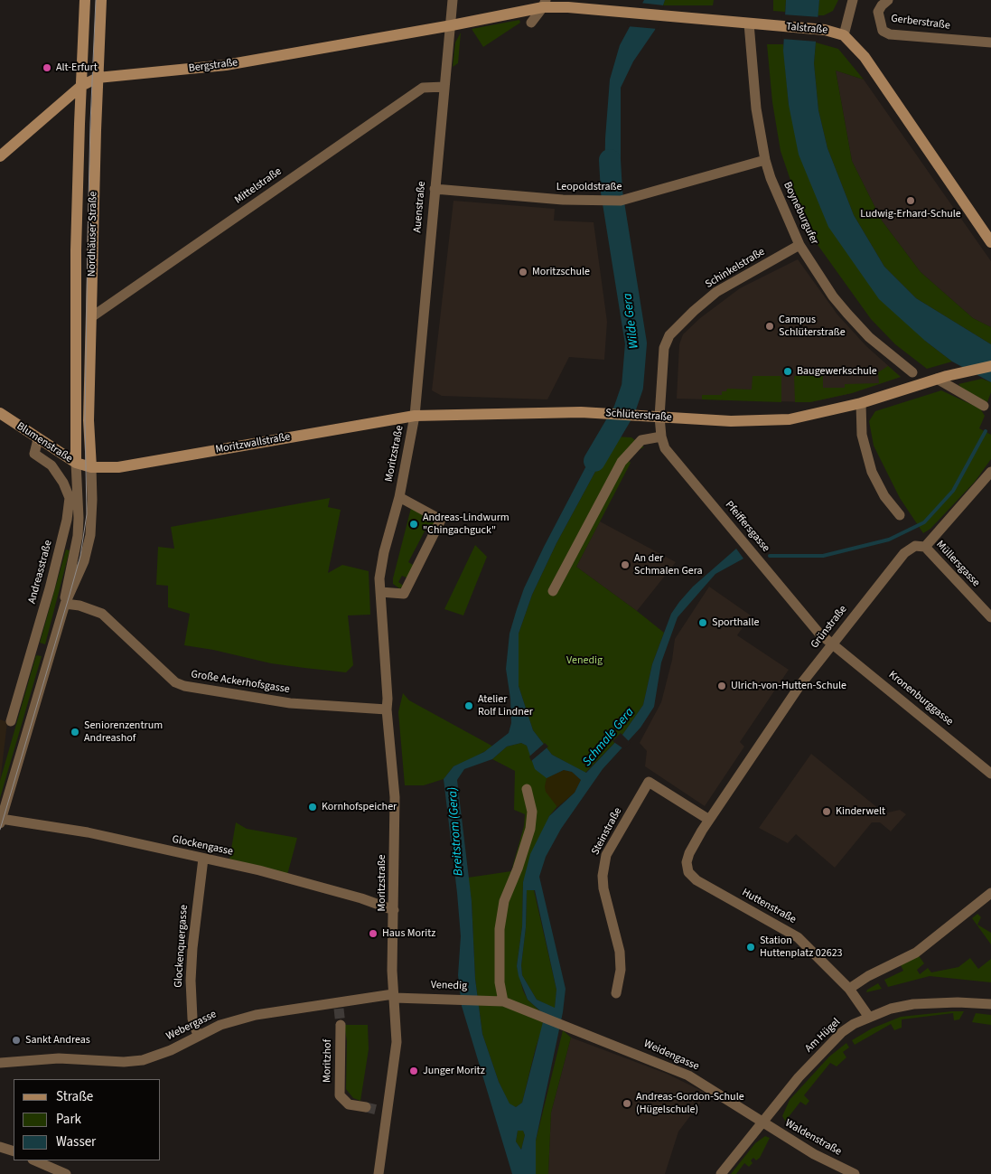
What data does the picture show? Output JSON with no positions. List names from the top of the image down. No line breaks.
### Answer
{"streets":{"main road":["Talstraße","Bergstraße","Nordhäuser Straße","Schlüterstraße","Blumenstraße","Moritzwallstraße"],"street":["Gerberstraße","Mittelstraße","Leopoldstraße","Auenstraße","Boyneburgufer","Schinkelstraße","Moritzstraße","Pfeiffersgasse","Müllersgasse","Andreasstraße","Grünstraße","Große Ackerhofsgasse","Kronenburggasse","Steinstraße","Glockengasse","Huttenstraße","Glockenquergasse","Venedig","Webergasse","Am Hügel","Weidengasse","Moritzhof","Waldenstraße"]},"crossings":[["Talstraße","Bergstraße"],["Talstraße","Auenstraße"],["Talstraße","Boyneburgufer"],["Bergstraße","Auenstraße"],["Bergstraße","Nordhäuser Straße"],["Mittelstraße","Auenstraße"],["Mittelstraße","Nordhäuser Straße"],["Leopoldstraße","Auenstraße"],["Leopoldstraße","Boyneburgufer"],["Auenstraße","Schlüterstraße"],["Auenstraße","Moritzwallstraße"],["Auenstraße","Moritzstraße"],["Boyneburgufer","Schinkelstraße"],["Nordhäuser Straße","Blumenstraße"],["Nordhäuser Straße","Moritzwallstraße"],["Schinkelstraße","Schlüterstraße"],["Schinkelstraße","Pfeiffersgasse"],["Schlüterstraße","Moritzwallstraße"],["Schlüterstraße","Moritzstraße"],["Schlüterstraße","Pfeiffersgasse"],["Blumenstraße","Moritzwallstraße"],["Blumenstraße","Andreasstraße"],["Moritzwallstraße","Moritzstraße"],["Moritzstraße","Große Ackerhofsgasse"],["Moritzstraße","Glockengasse"],["Moritzstraße","Venedig"],["Moritzstraße","Webergasse"],["Moritzstraße","Moritzhof"],["Pfeiffersgasse","Grünstraße"],["Pfeiffersgasse","Kronenburggasse"],["Müllersgasse","Grünstraße"],["Grünstraße","Kronenburggasse"],["Grünstraße","Steinstraße"],["Grünstraße","Huttenstraße"],["Steinstraße","Huttenstraße"],["Glockengasse","Glockenquergasse"],["Huttenstraße","Am Hügel"],["Glockenquergasse","Webergasse"],["Venedig","Webergasse"],["Venedig","Weidengasse"],["Am Hügel","Weidengasse"],["Am Hügel","Waldenstraße"],["Weidengasse","Waldenstraße"]],"water":["Wilde Gera","Schmale Gera","Breitstrom (Gera)"],"parks":["Venedig"],"places":["Alt-Erfurt","Ludwig-Erhard-Schule","Moritzschule","Campus Schlüterstraße","Baugewerkschule","Andreas-Lindwurm \"Chingachguck\"","An der Schmalen Gera","Sporthalle","Ulrich-von-Hutten-Schule","Atelier Rolf Lindner","Seniorenzentrum Andreashof","Kornhofspeicher","Kinderwelt","Haus Moritz","Station Huttenplatz 02623","Sankt Andreas","Junger Moritz","Andreas-Gordon-Schule (Hügelschule)"],"legend":["Straße","Park","Wasser"]}
